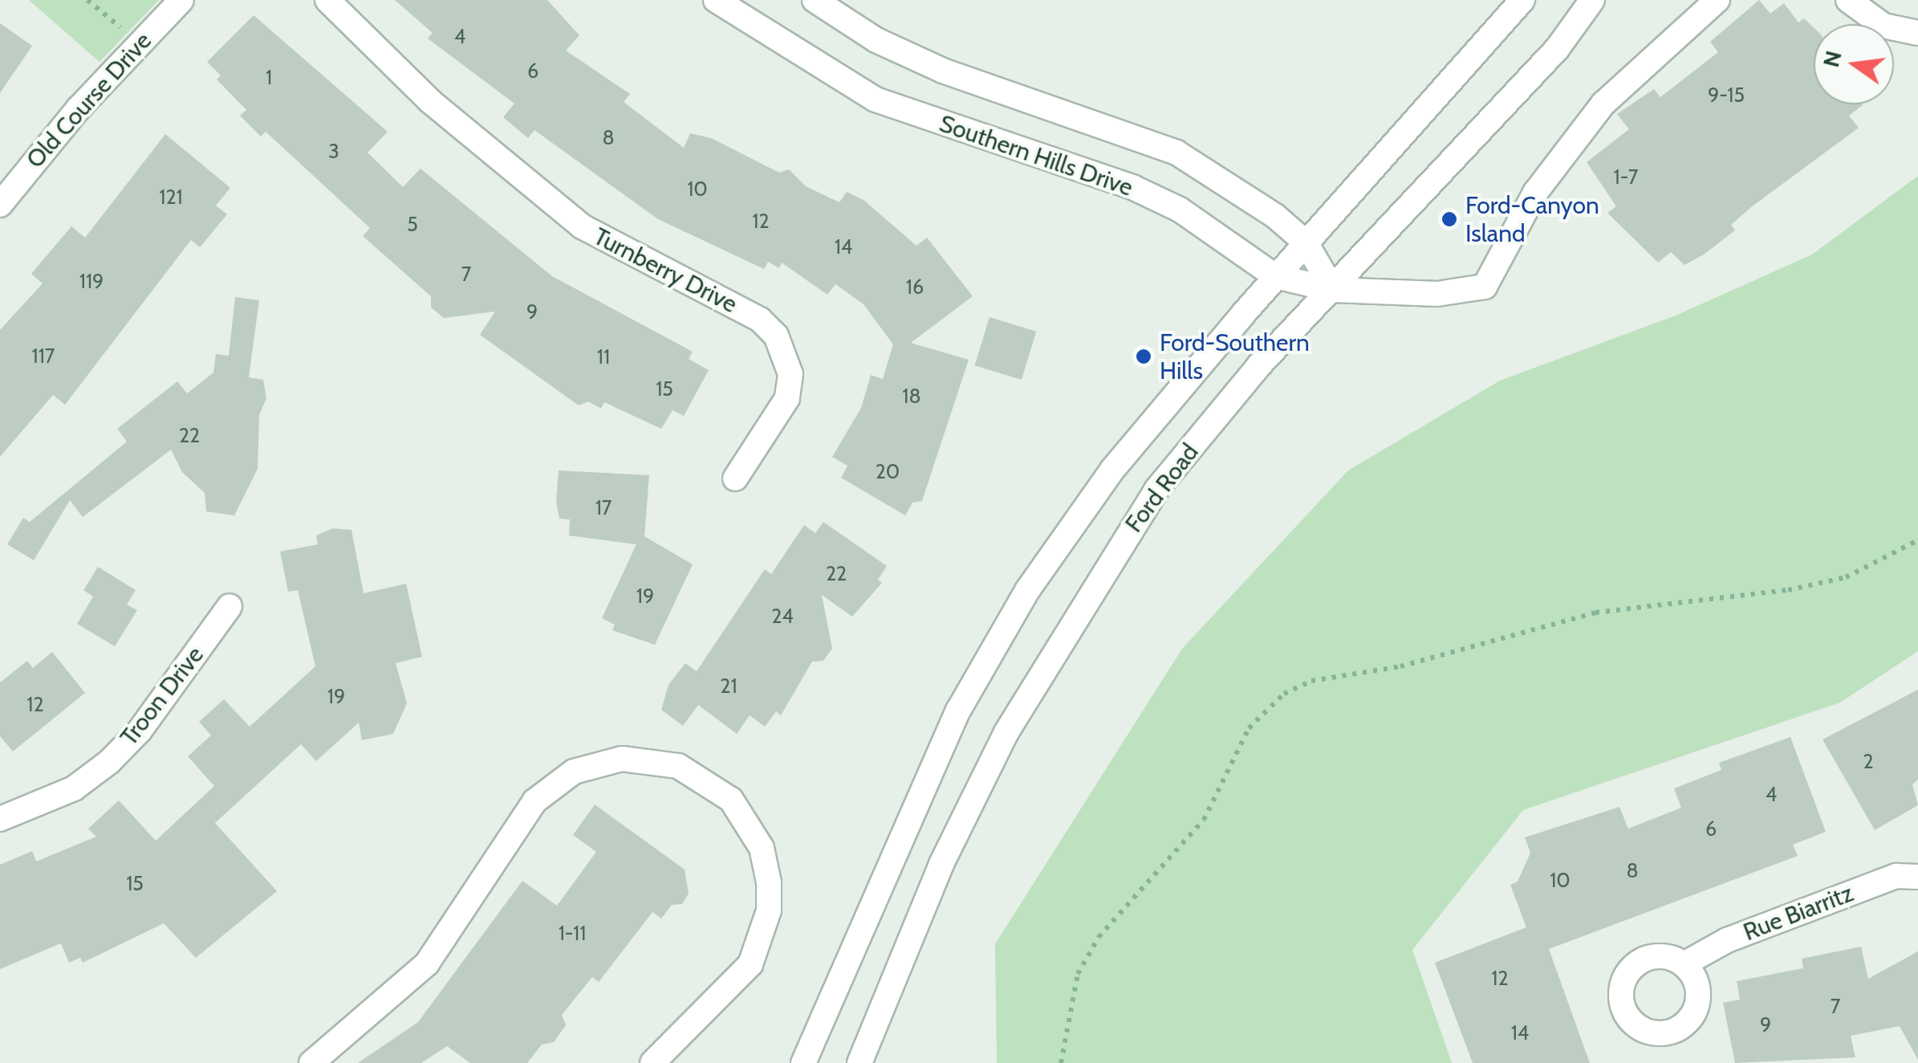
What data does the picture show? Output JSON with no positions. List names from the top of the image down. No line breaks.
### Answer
{"streets":{"street":["Old Course Drive","Southern Hills Drive","Turnberry Drive","Ford Road","Troon Drive","Rue Biarritz"]},"crossings":[["Southern Hills Drive","Ford Road"]],"places":["Ford-Canyon Island","Ford-Southern Hills"],"house_numbers":["4","6","1","9-15","8","3","1-7","10","121","12","5","14","7","119","16","9","117","11","15","18","22","20","17","22","19","24","21","19","12","2","4","6","8","10","15","1-11","12","7","9","14"],"north":"left"}
